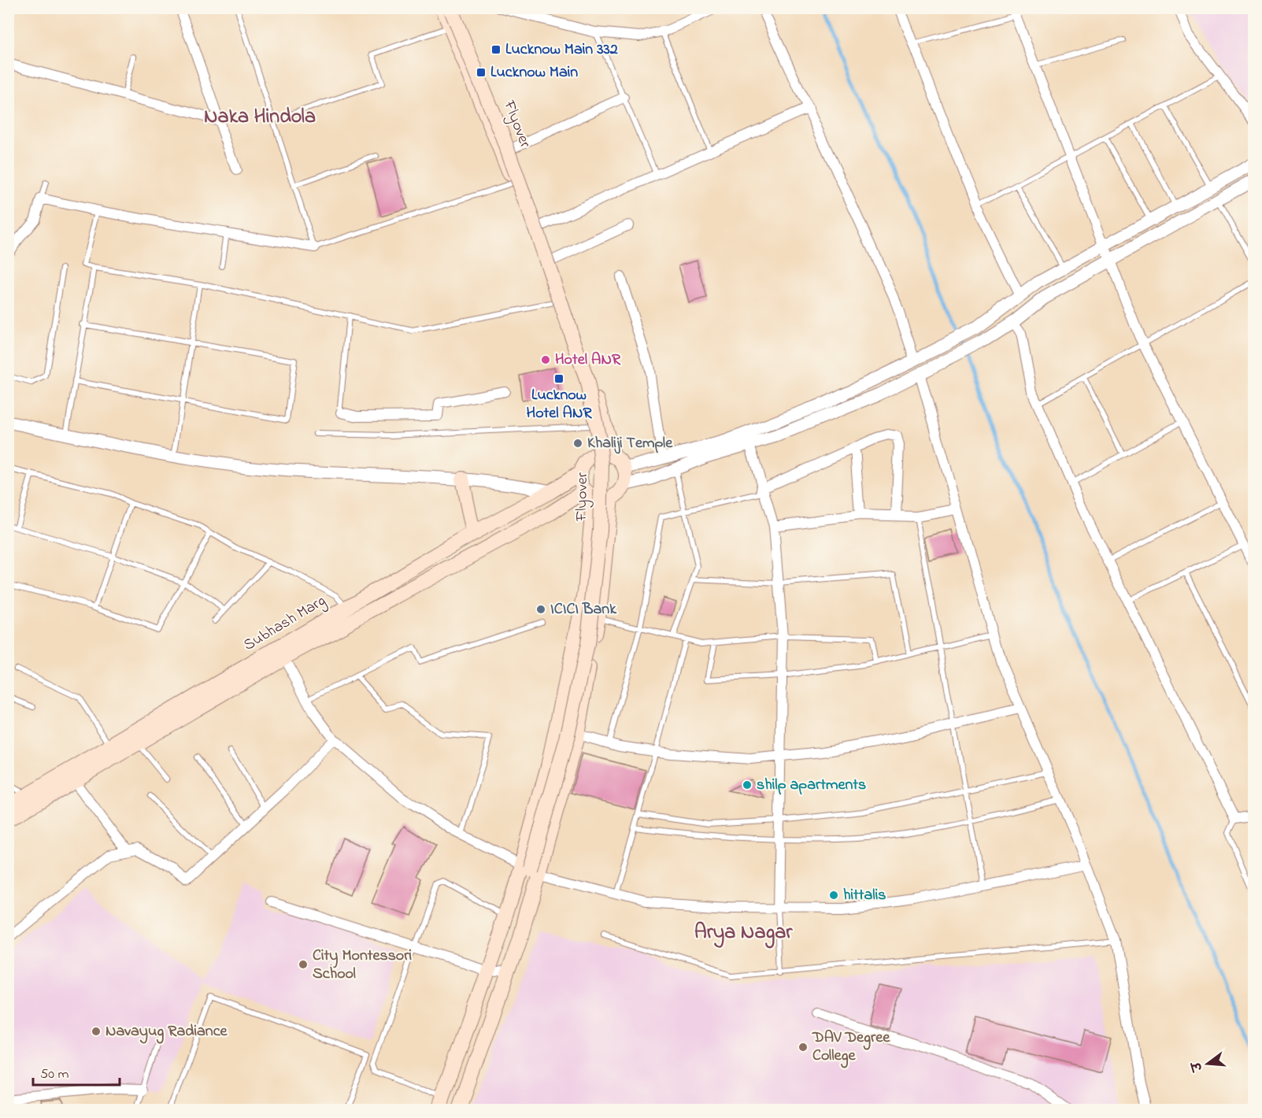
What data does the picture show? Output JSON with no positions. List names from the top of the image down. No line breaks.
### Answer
{"streets":{"main road":["Flyover","Subhash Marg"]},"districts":["Naka Hindola","Arya Nagar"],"places":{"transit":["Lucknow Main 332","Lucknow Main","Lucknow Hotel ANR"],"other":["Hotel ANR","Khaliji Temple","ICICI Bank","shilp apartments","hittalis","City Montessori School","Navayug Radiance","DAV Degree College"]},"scale_bar":"50 m","north":"left"}
